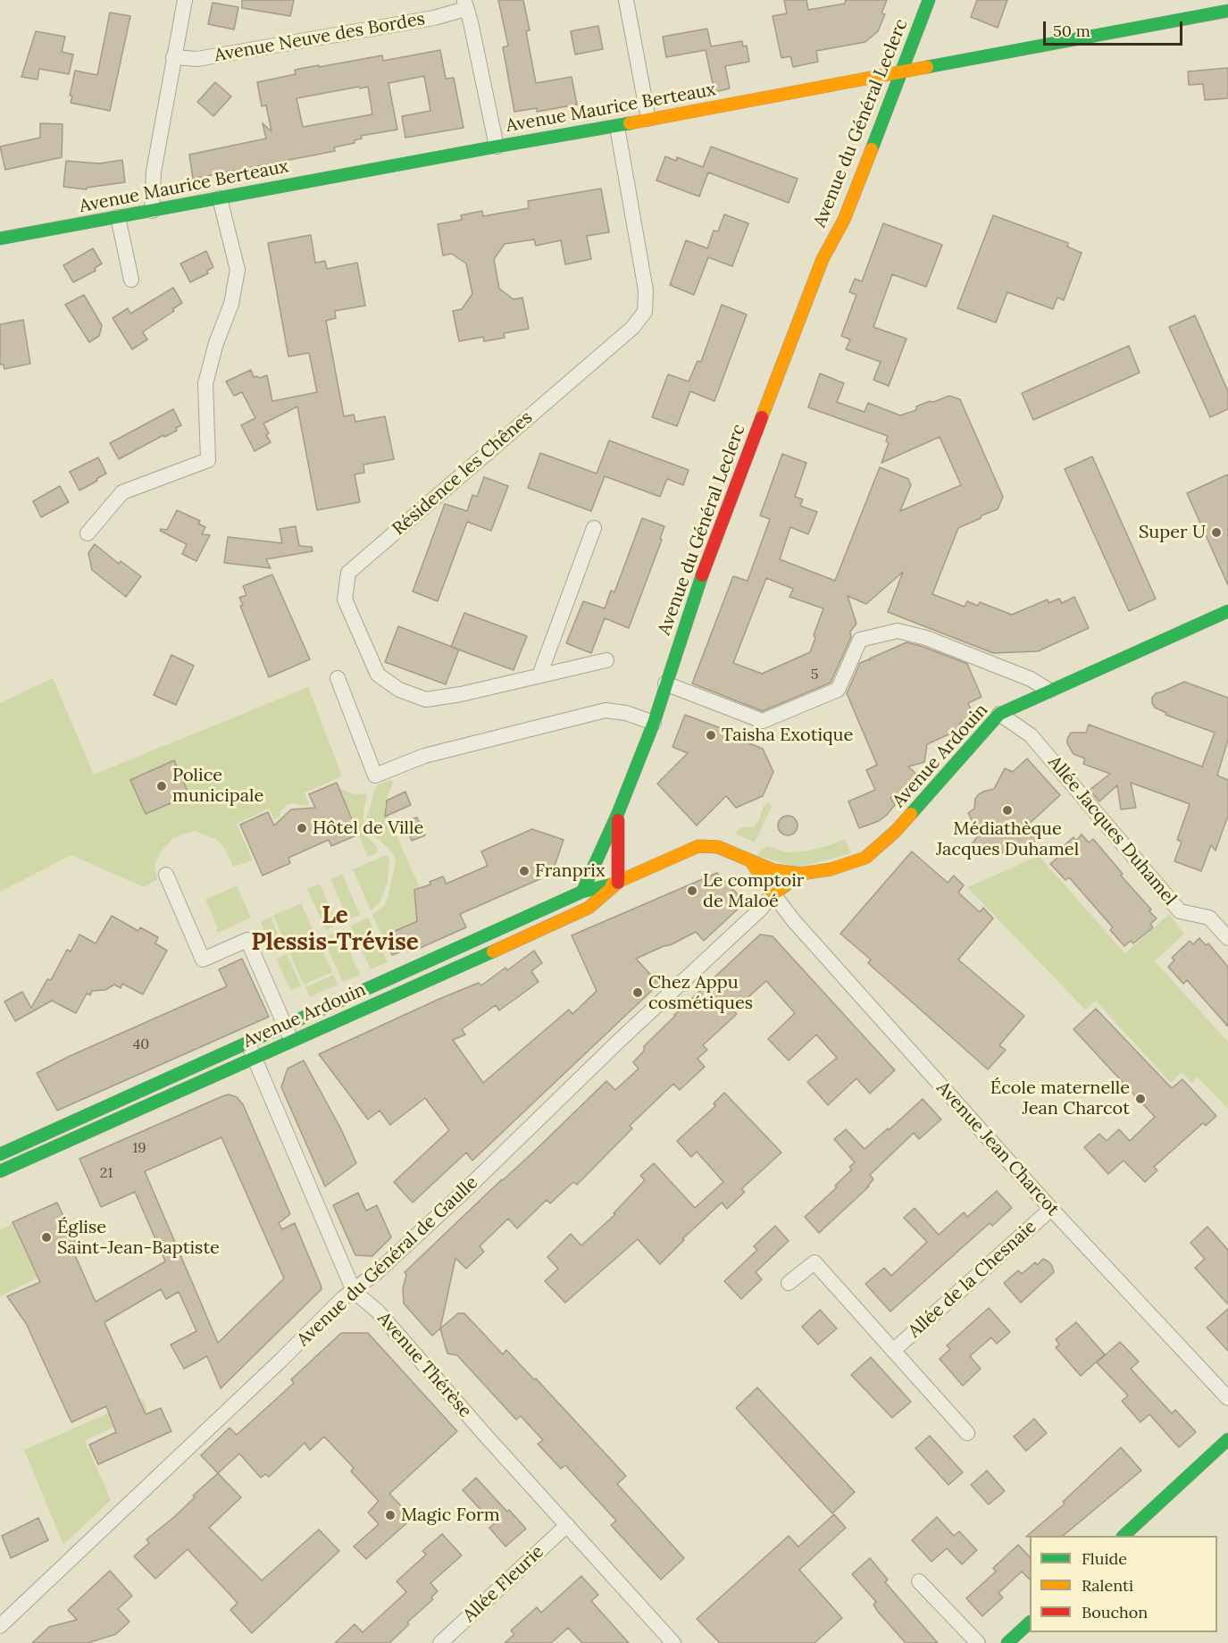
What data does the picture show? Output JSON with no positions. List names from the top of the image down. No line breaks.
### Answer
{"streets":{"street":["Avenue Neuve des Bordes","Avenue Maurice Berteaux","Avenue du Général Leclerc","Résidence les Chênes","Avenue Ardouin","Allée Jacques Duhamel","Avenue Jean Charcot","Avenue du Général de Gaulle","Allée de la Chesnaie","Avenue Thérèse","Allée Fleurie"]},"crossings":[["Avenue Maurice Berteaux","Avenue du Général Leclerc"],["Avenue Maurice Berteaux","Résidence les Chênes"],["Avenue du Général Leclerc","Avenue Ardouin"],["Avenue Ardouin","Allée Jacques Duhamel"],["Avenue Ardouin","Avenue Jean Charcot"],["Avenue Ardouin","Avenue du Général de Gaulle"],["Avenue Ardouin","Avenue Thérèse"],["Avenue Jean Charcot","Avenue du Général de Gaulle"],["Avenue Jean Charcot","Allée de la Chesnaie"],["Avenue du Général de Gaulle","Avenue Thérèse"],["Avenue Thérèse","Allée Fleurie"]],"districts":["Le Plessis-Trévise"],"places":["Super U","Taisha Exotique","Police municipale","Médiathèque Jacques Duhamel","Hôtel de Ville","Franprix","Le comptoir de Maloé","Chez Appu cosmétiques","École maternelle Jean Charcot","Église Saint-Jean-Baptiste","Magic Form"],"house_numbers":["5","40","19","21"],"legend":["Fluide","Ralenti","Bouchon"],"scale_bar":"50 m"}
